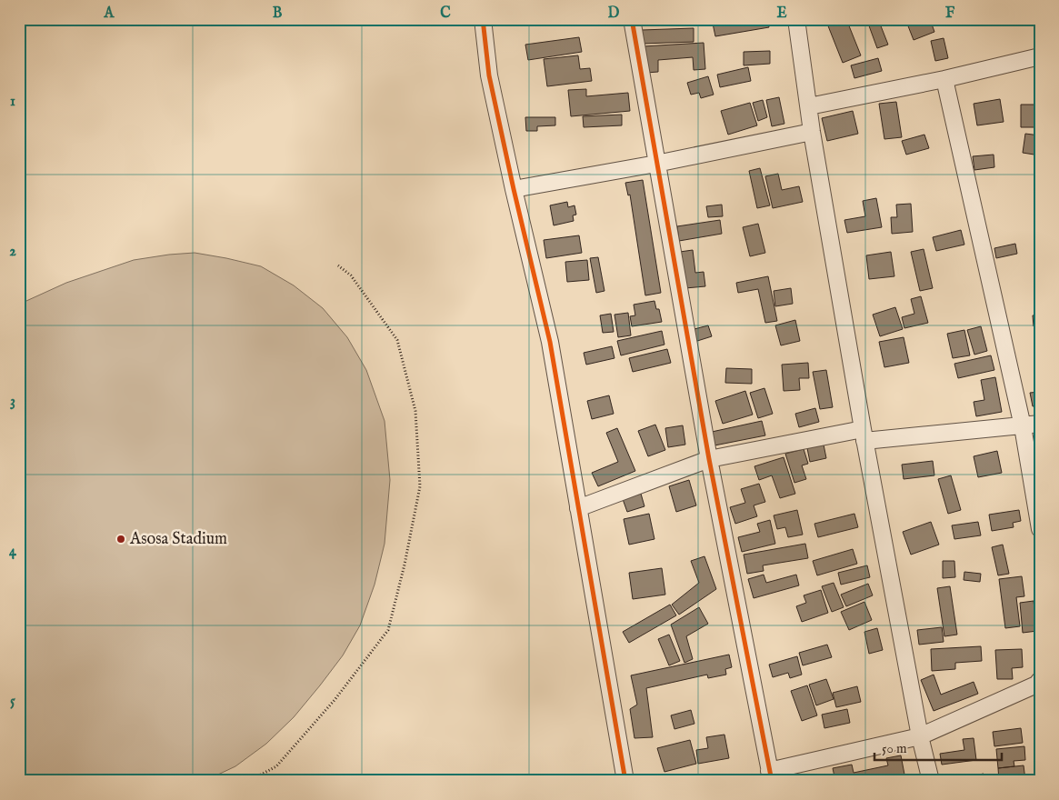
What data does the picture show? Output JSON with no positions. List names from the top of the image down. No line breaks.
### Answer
{"places":["Asosa Stadium"],"scale_bar":"50 m","grid":{"columns":["A","B","C","D","E","F"],"rows":["1","2","3","4","5"]}}
